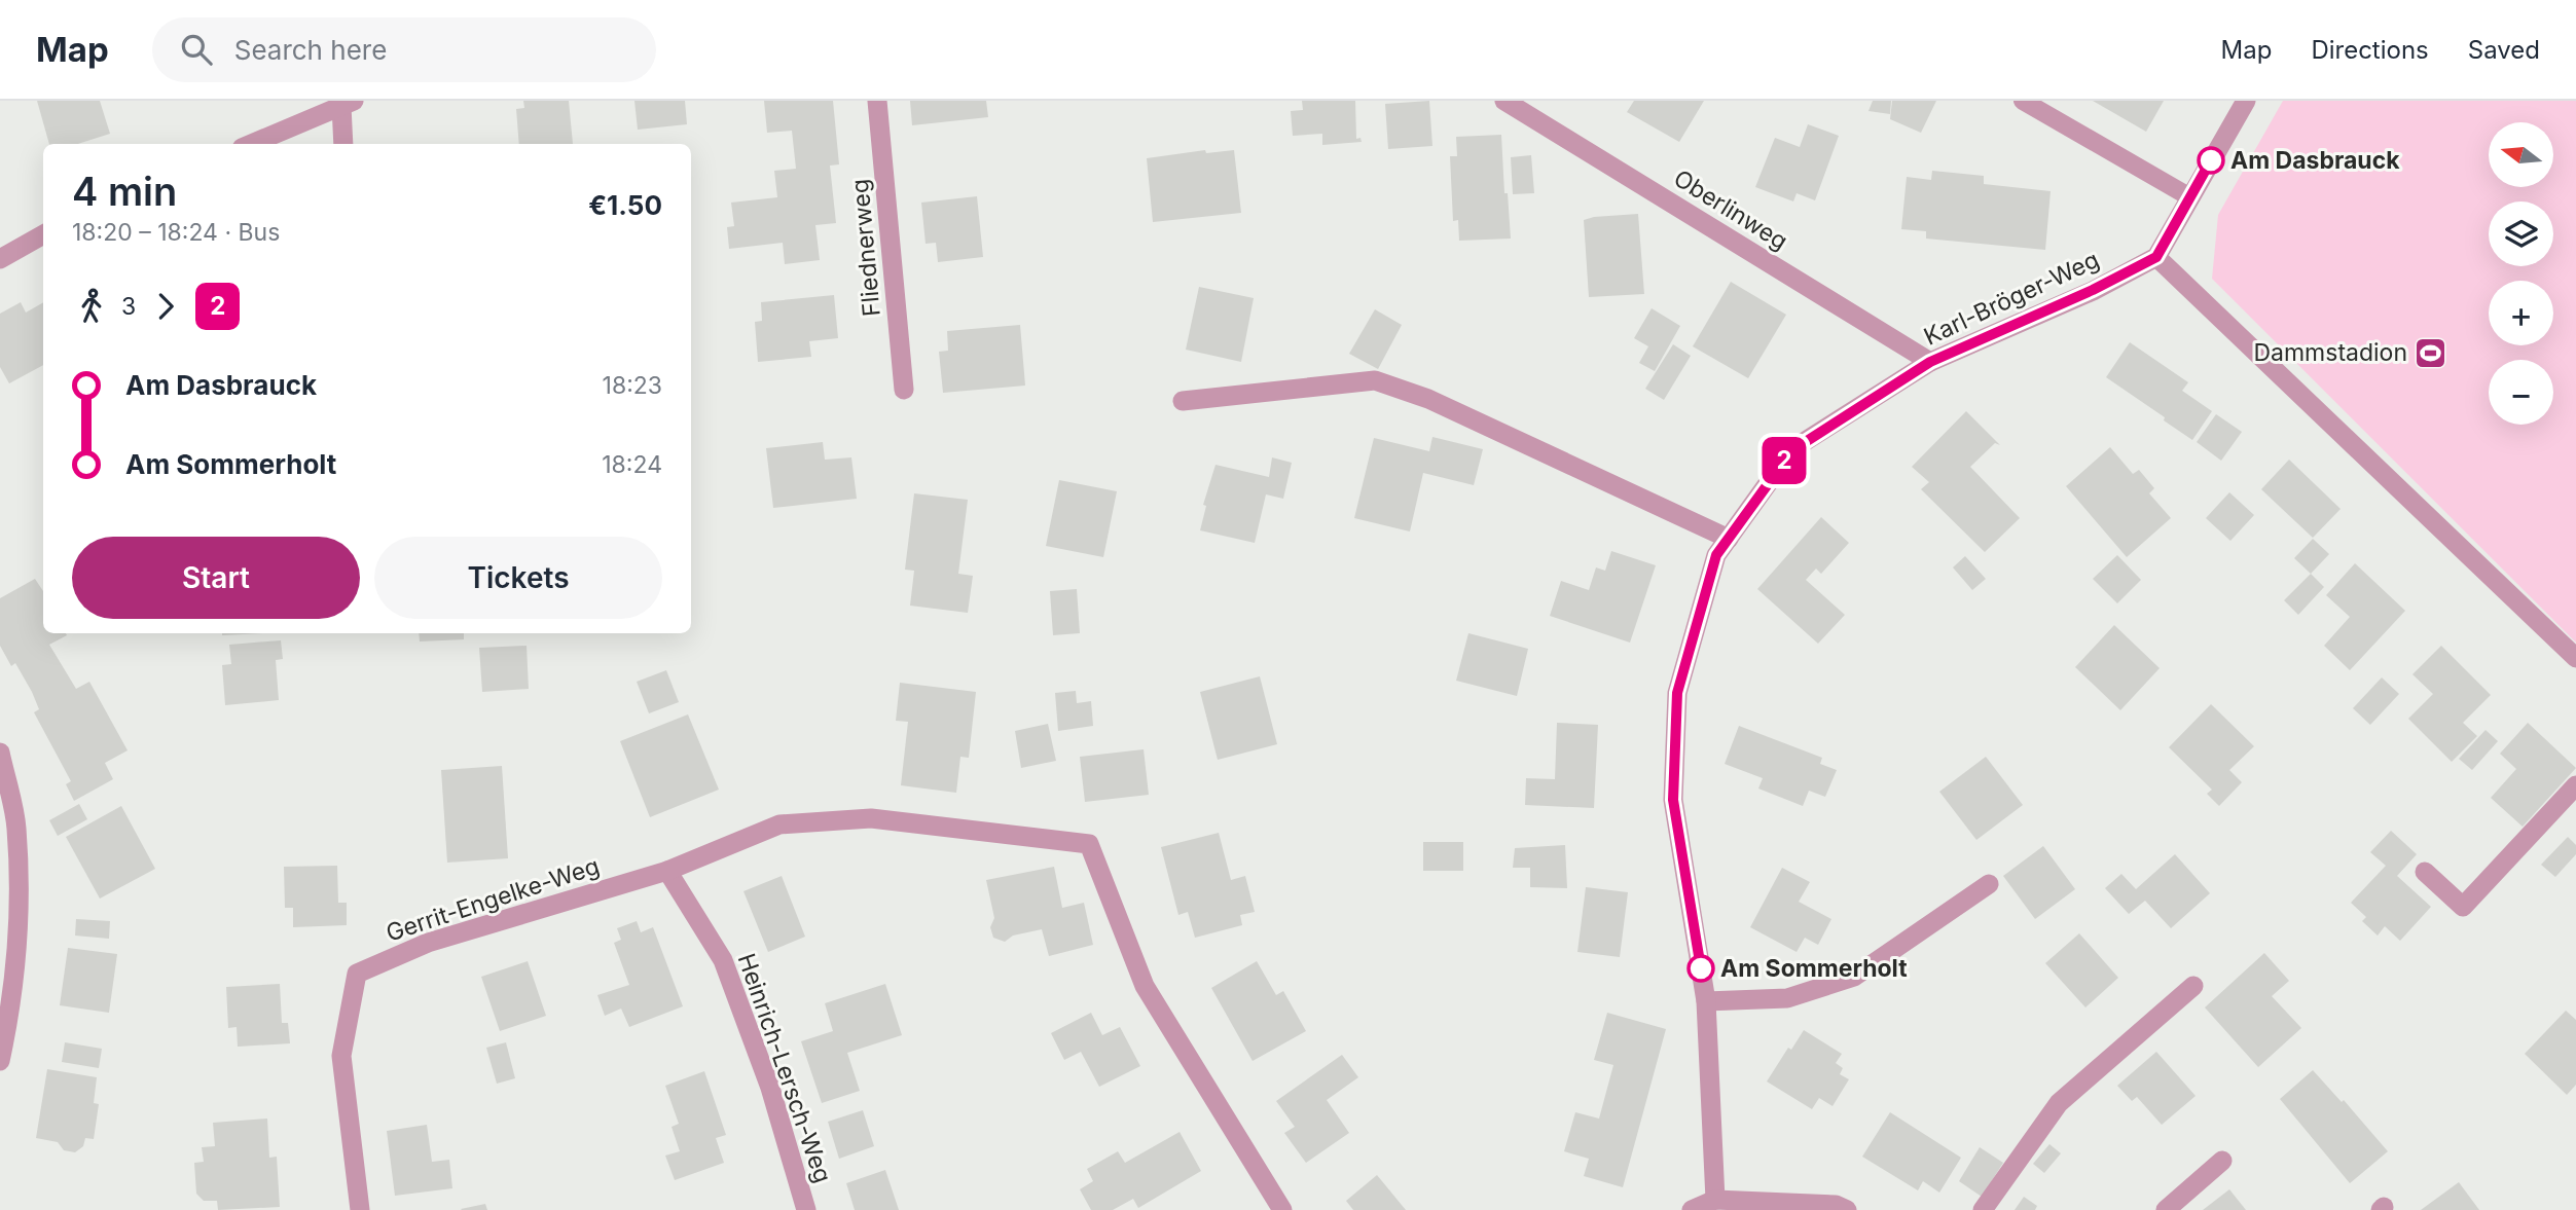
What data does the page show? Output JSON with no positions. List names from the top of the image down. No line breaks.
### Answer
{"streets":{"street":["Oberlinweg","Fliednerweg","Karl-Bröger-Weg","Gerrit-Engelke-Weg","Heinrich-Lersch-Weg"]},"crossings":[["Oberlinweg","Karl-Bröger-Weg"],["Gerrit-Engelke-Weg","Heinrich-Lersch-Weg"]],"places":{"other":["Am Dasbrauck","Am Sommerholt"],"sports":["Dammstadion"]},"lines":["bus line 2"],"north":"left","page":{"header":"Map","search":"Search here","nav":["Map","Directions","Saved"],"on_map":"2","map_buttons":["+","−"],"heading":["4 min","18:20 – 18:24 · Bus","€1.50"],"legs":["3","2"],"list":[{"name":"Am Dasbrauck","value":"18:23"},{"name":"Am Sommerholt","value":"18:24"}],"buttons":["Start","Tickets"]}}
